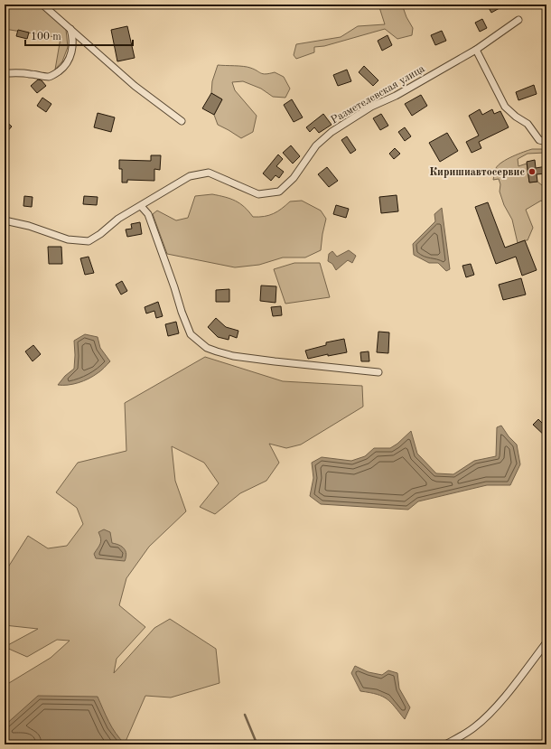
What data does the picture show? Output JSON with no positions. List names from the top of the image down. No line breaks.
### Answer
{"streets":{"street":["Разметелевская улица"]},"places":["Киришиавтосервис"],"scale_bar":"100 m"}
